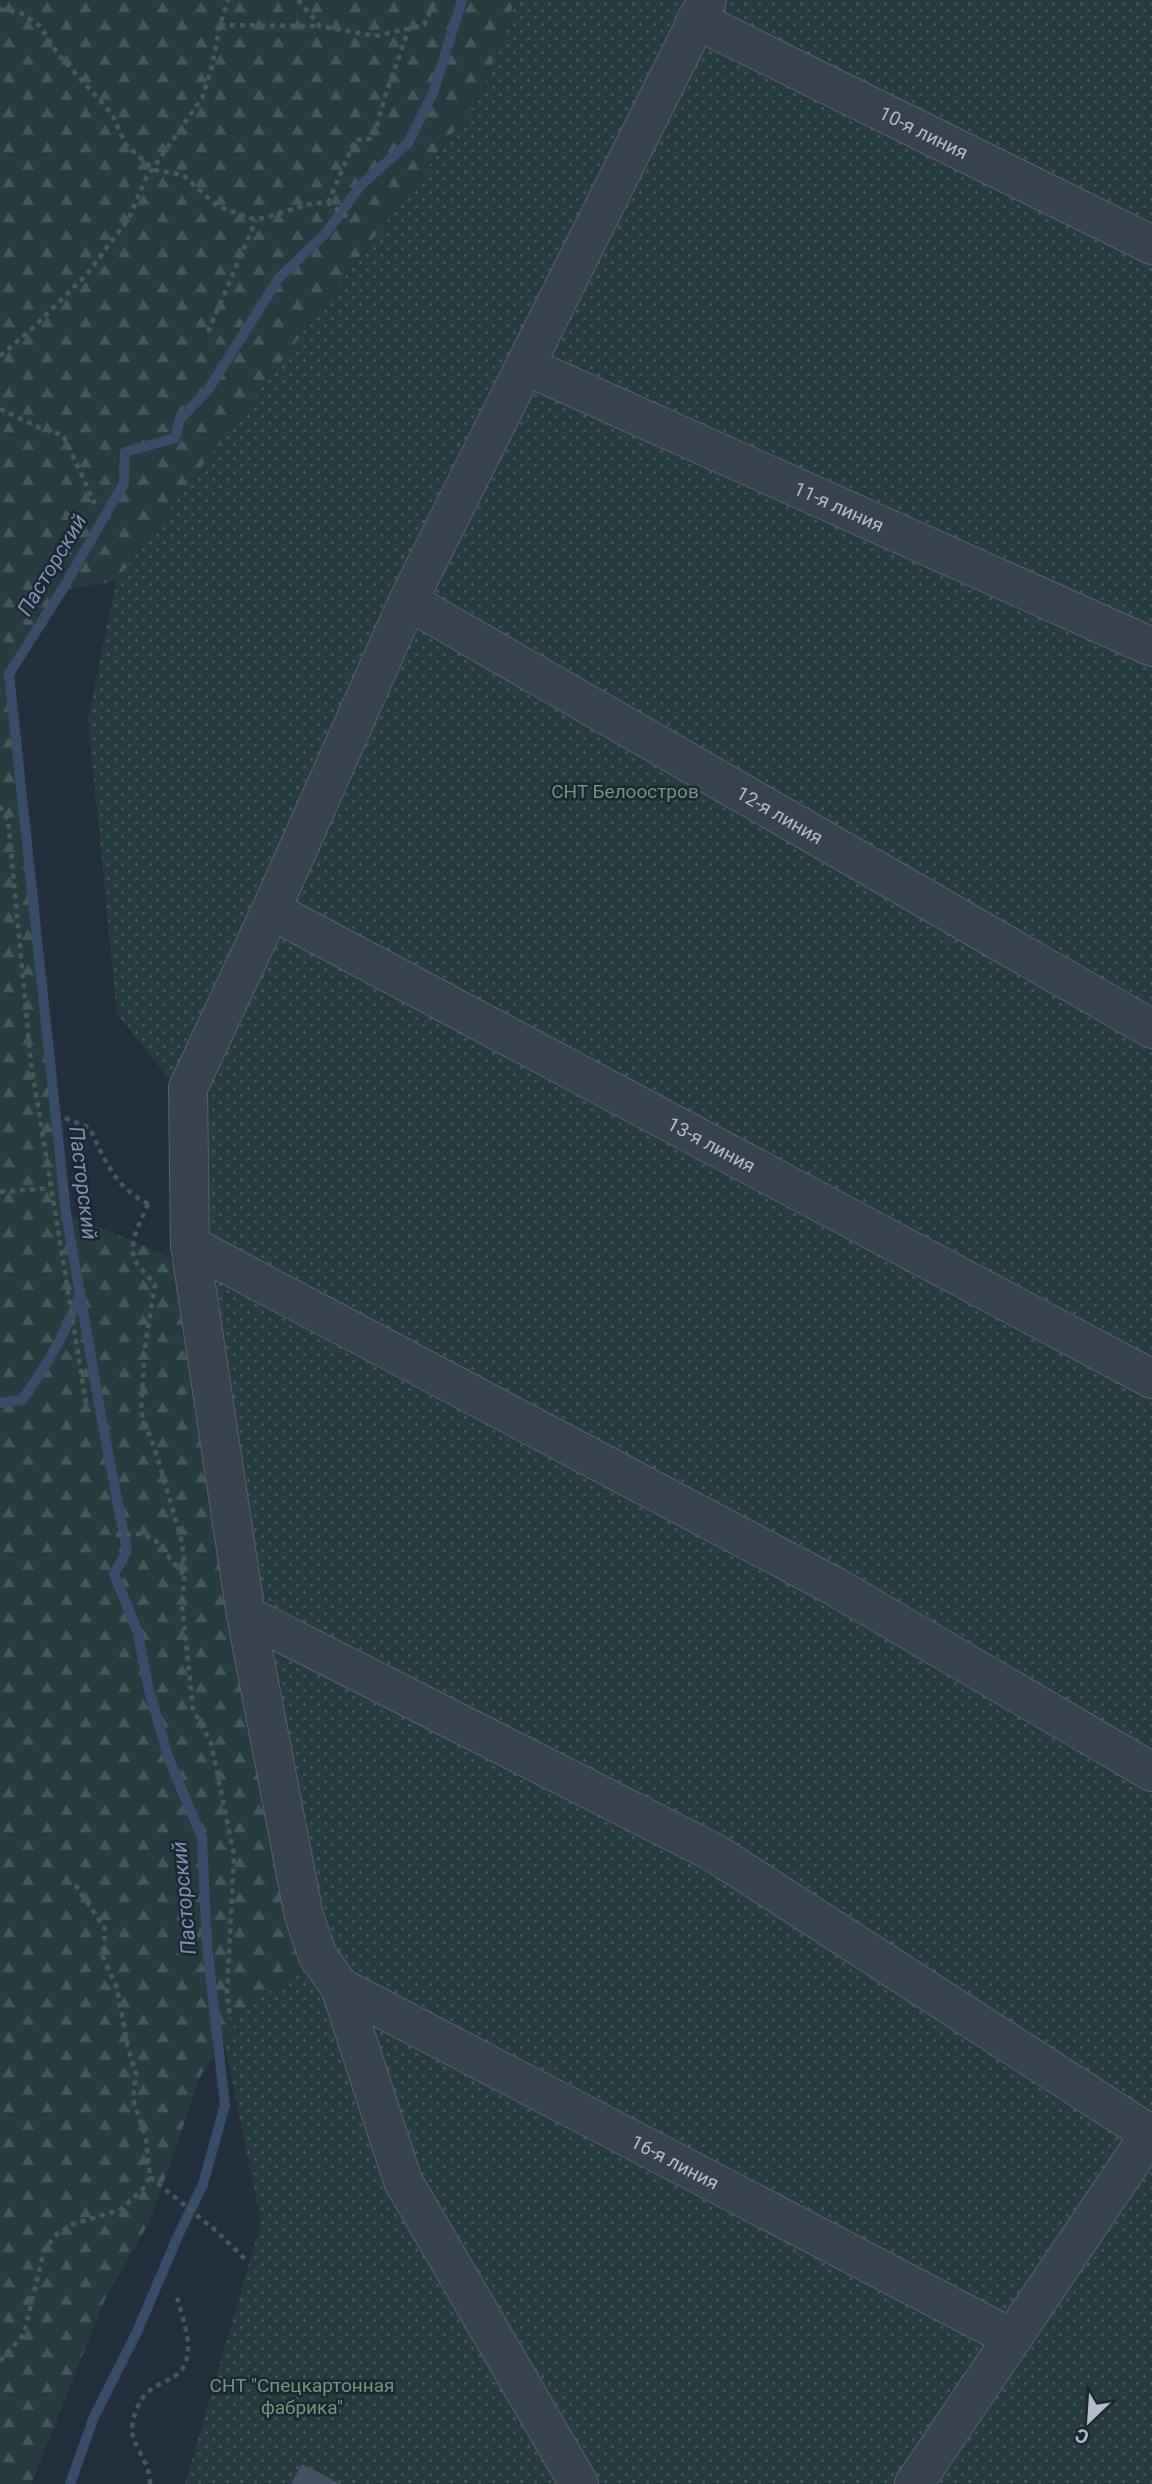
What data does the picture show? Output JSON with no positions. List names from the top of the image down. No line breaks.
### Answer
{"streets":{"street":["10-я линия","11-я линия","12-я линия","13-я линия","16-я линия"]},"water":["Пасторский"],"parks":["СНТ Белоостров","СНТ \"Спецкартонная фабрика\""],"north":"bottom left"}
